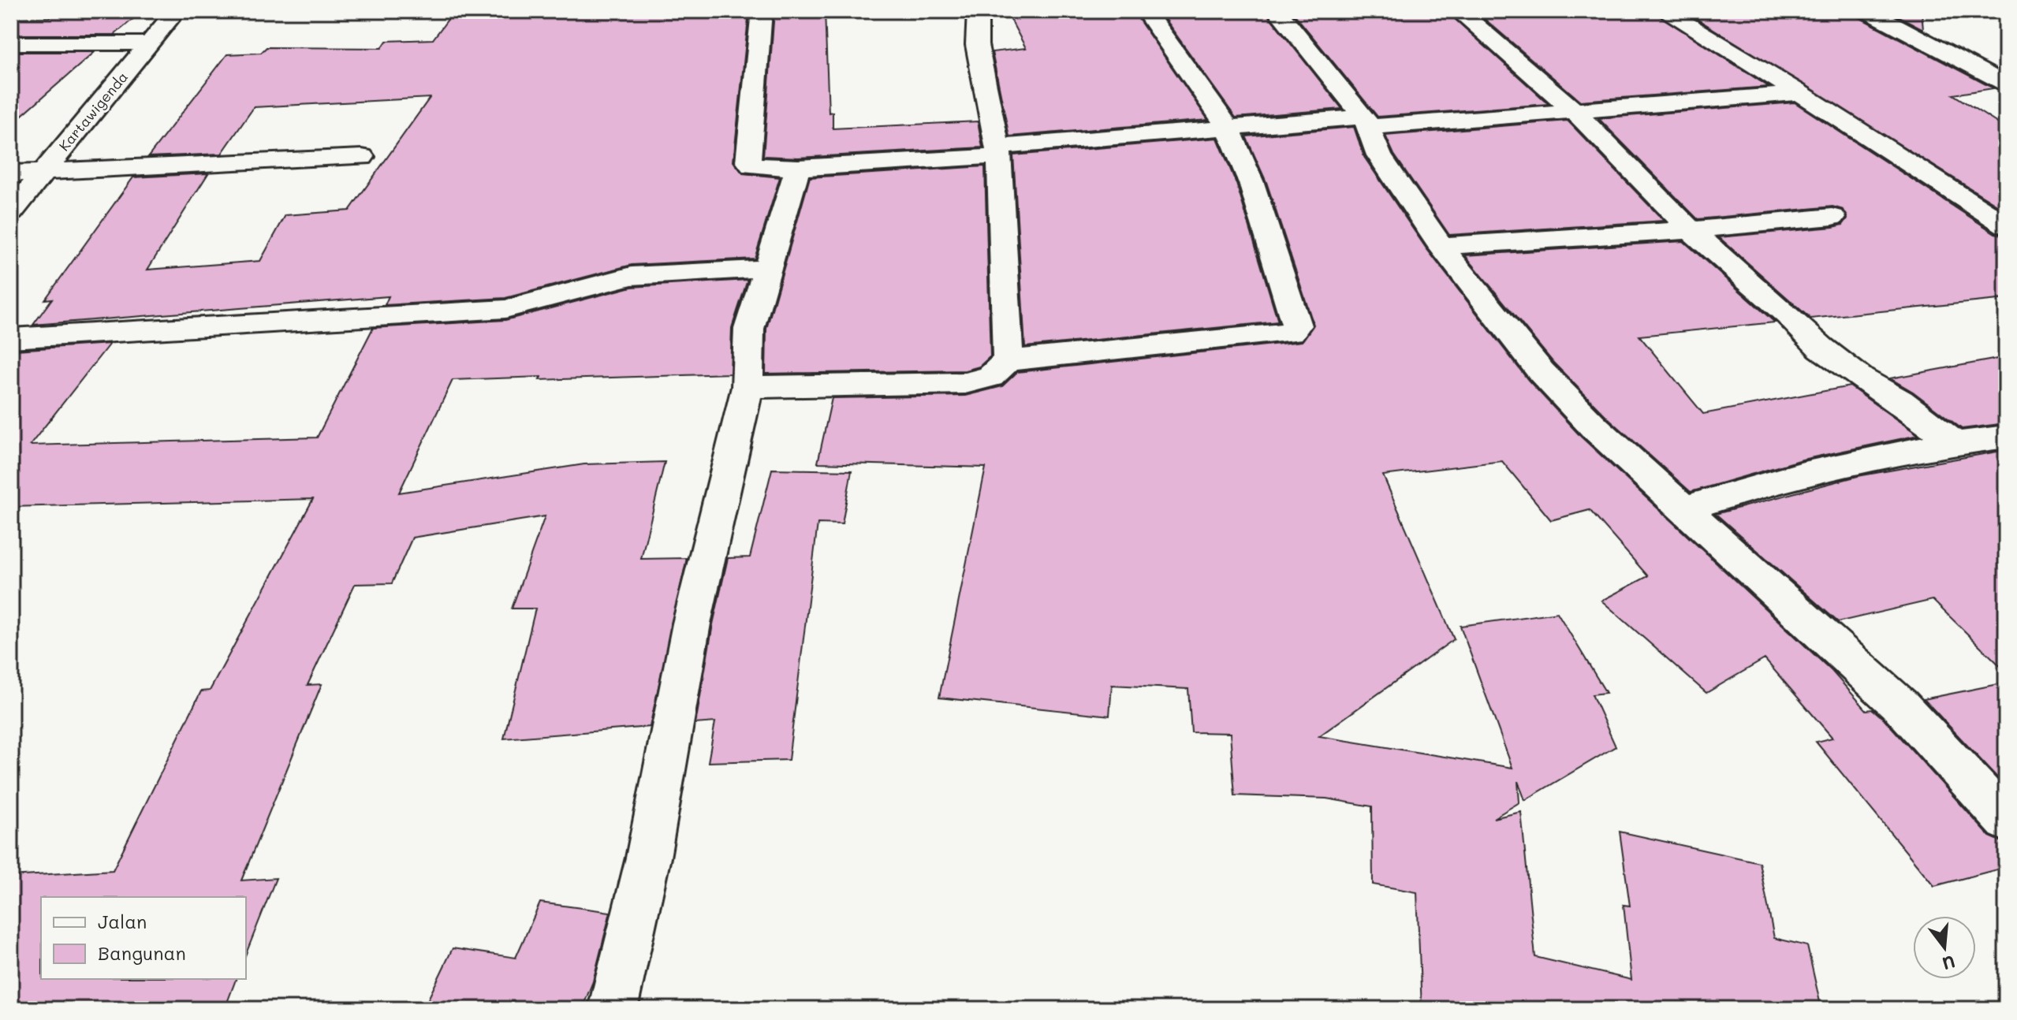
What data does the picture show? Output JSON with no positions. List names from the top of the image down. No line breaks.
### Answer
{"streets":{"street":["Kartawigenda"]},"legend":["Jalan","Bangunan"],"north":"bottom"}
